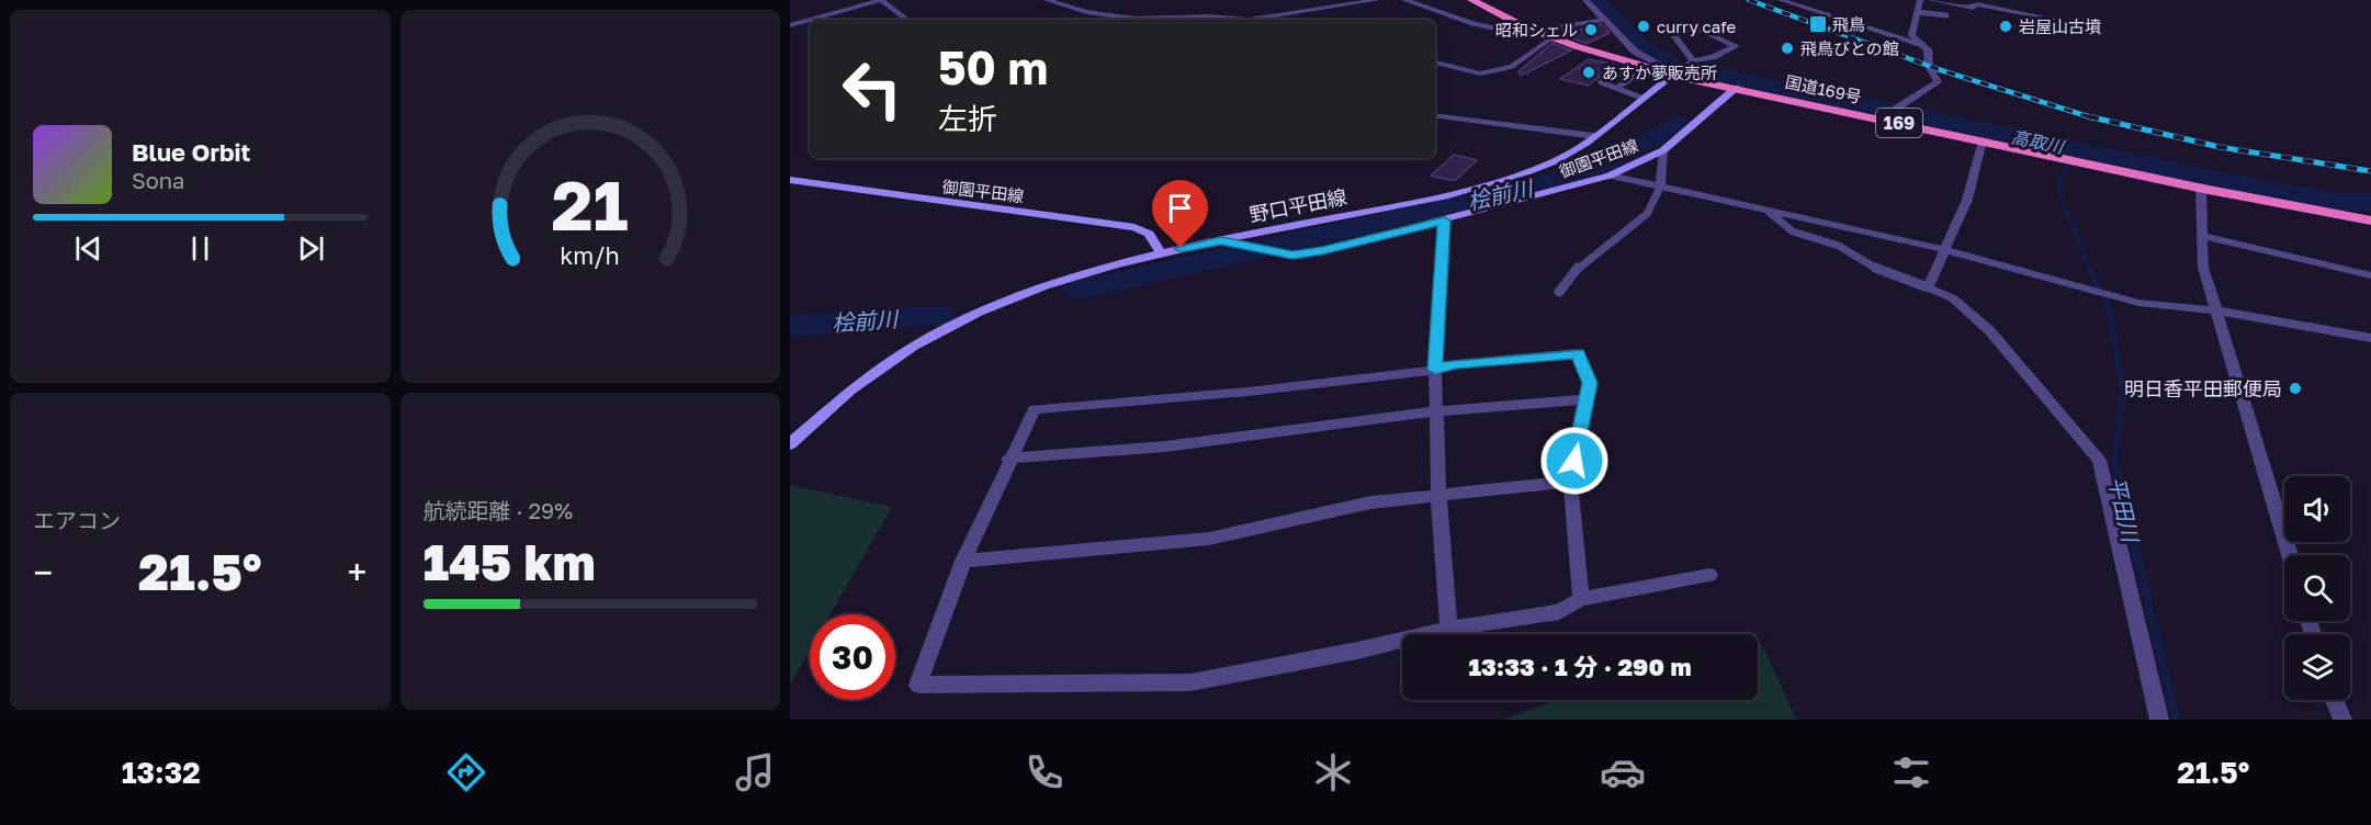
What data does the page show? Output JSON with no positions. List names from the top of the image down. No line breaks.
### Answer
{"streets":{"highway":["国道169号","169"],"main road":["御園平田線","野口平田線"]},"crossings":[["国道169号","御園平田線"],["国道169号","野口平田線"],["御園平田線","野口平田線"]],"water":["高取川","桧前川","平田川"],"places":{"transit":["飛鳥"],"other":["curry cafe","岩屋山古墳","昭和シェル","飛鳥びとの館","あすか夢販売所","明日香平田郵便局"]},"page":{"turn":["50 m","左折"],"song":["Blue Orbit","Sona"],"tile":["エアコン",["航続距離 · 29%","145 km"]],"heat":["−","21.5°","+"],"limit":"30","trip":"13:33 · 1 分 · 290 m","tabs":["13:32","21.5°"],"gauge":["21","km/h"]}}
